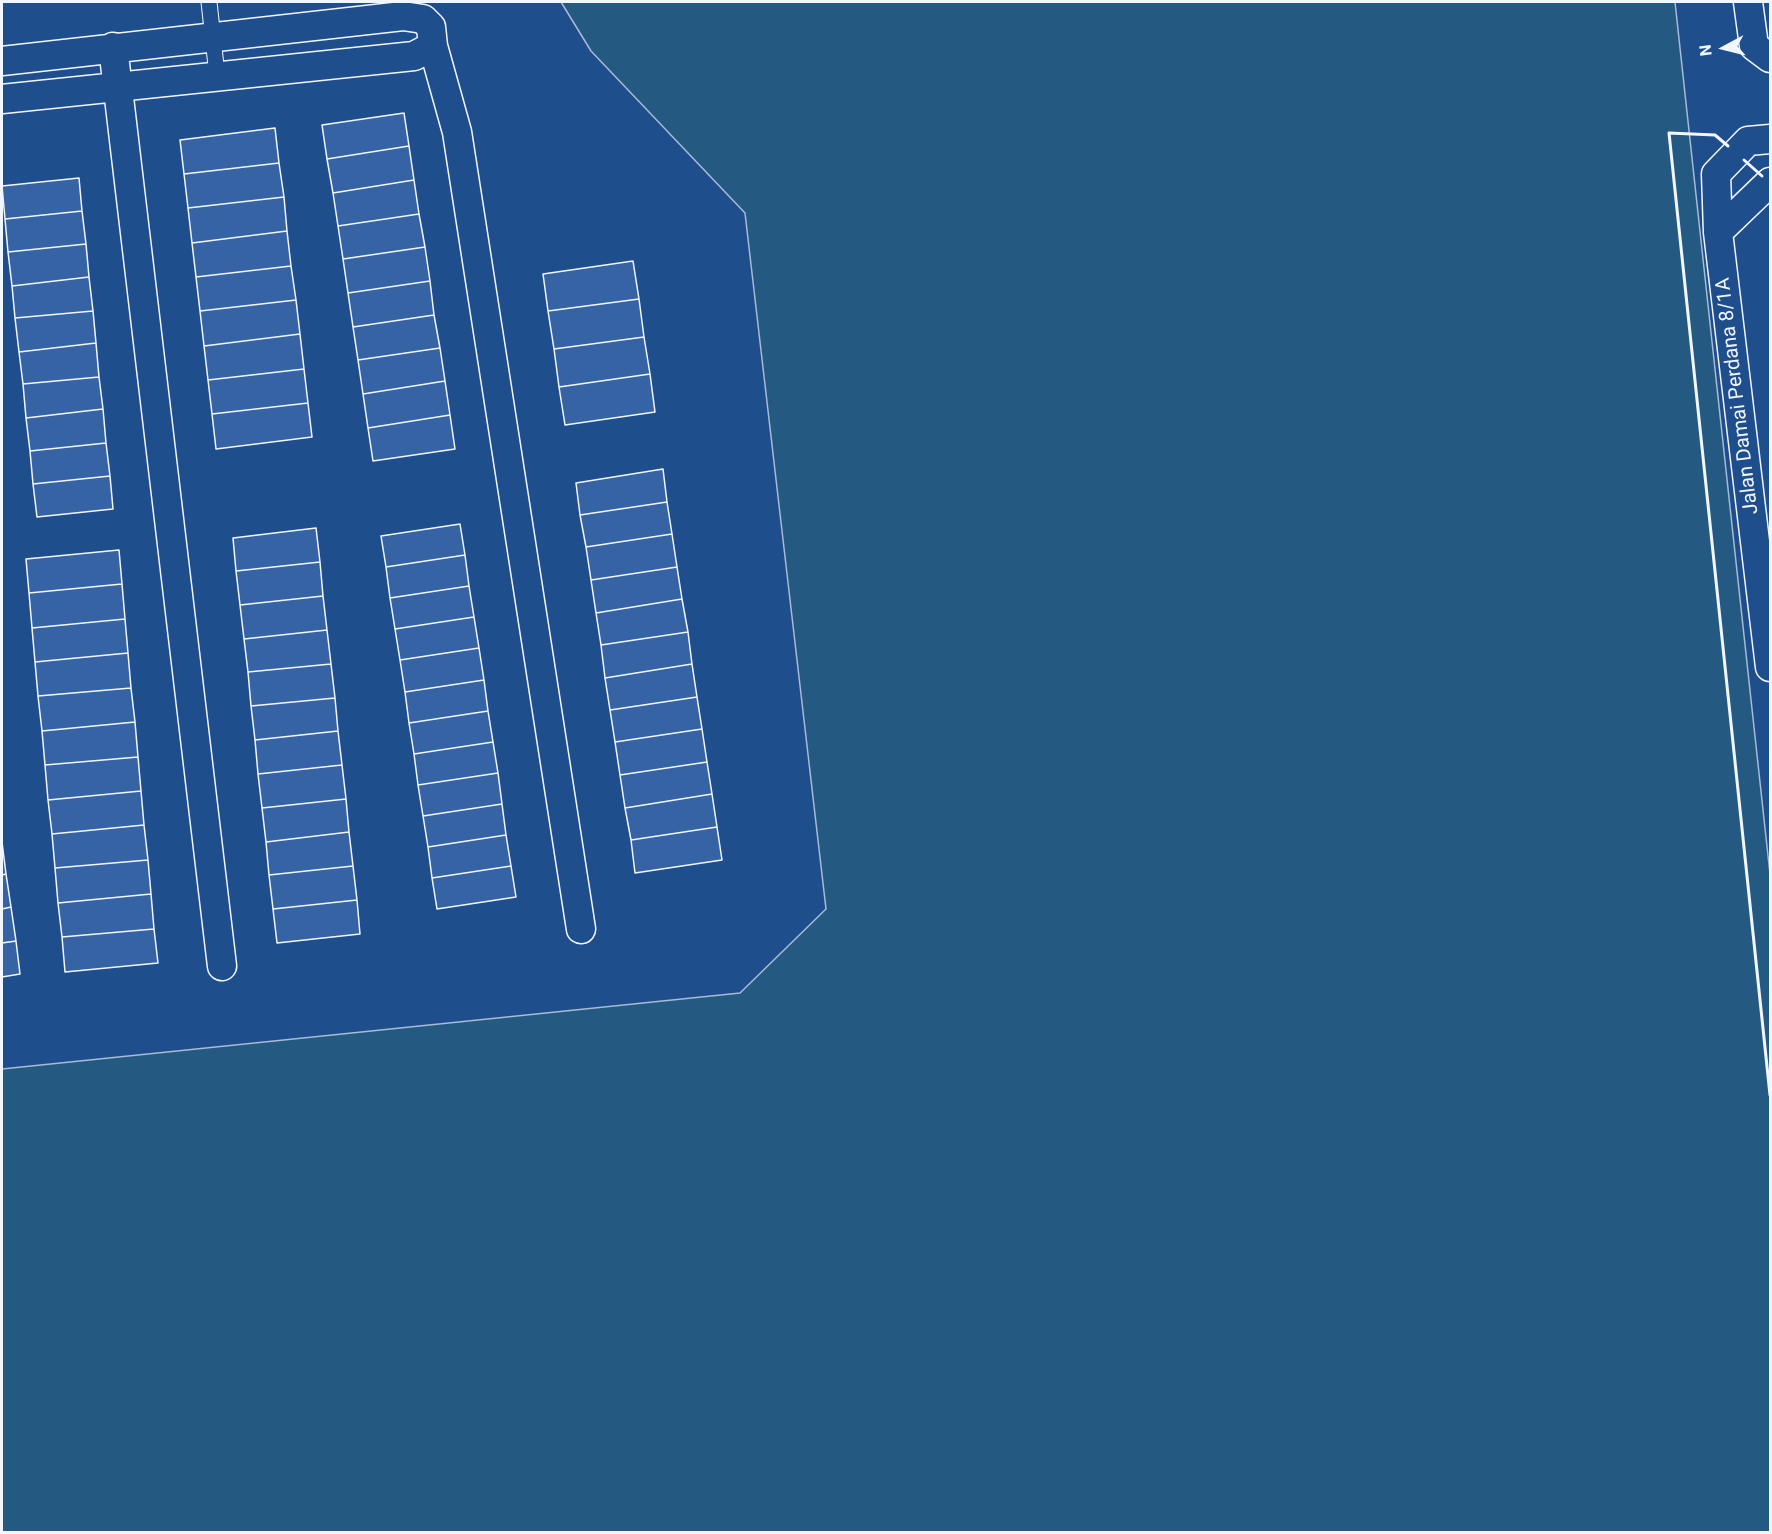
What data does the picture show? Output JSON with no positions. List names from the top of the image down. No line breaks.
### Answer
{"streets":{"street":["Jalan Damai Perdana 8/1A"]},"north":"left"}
